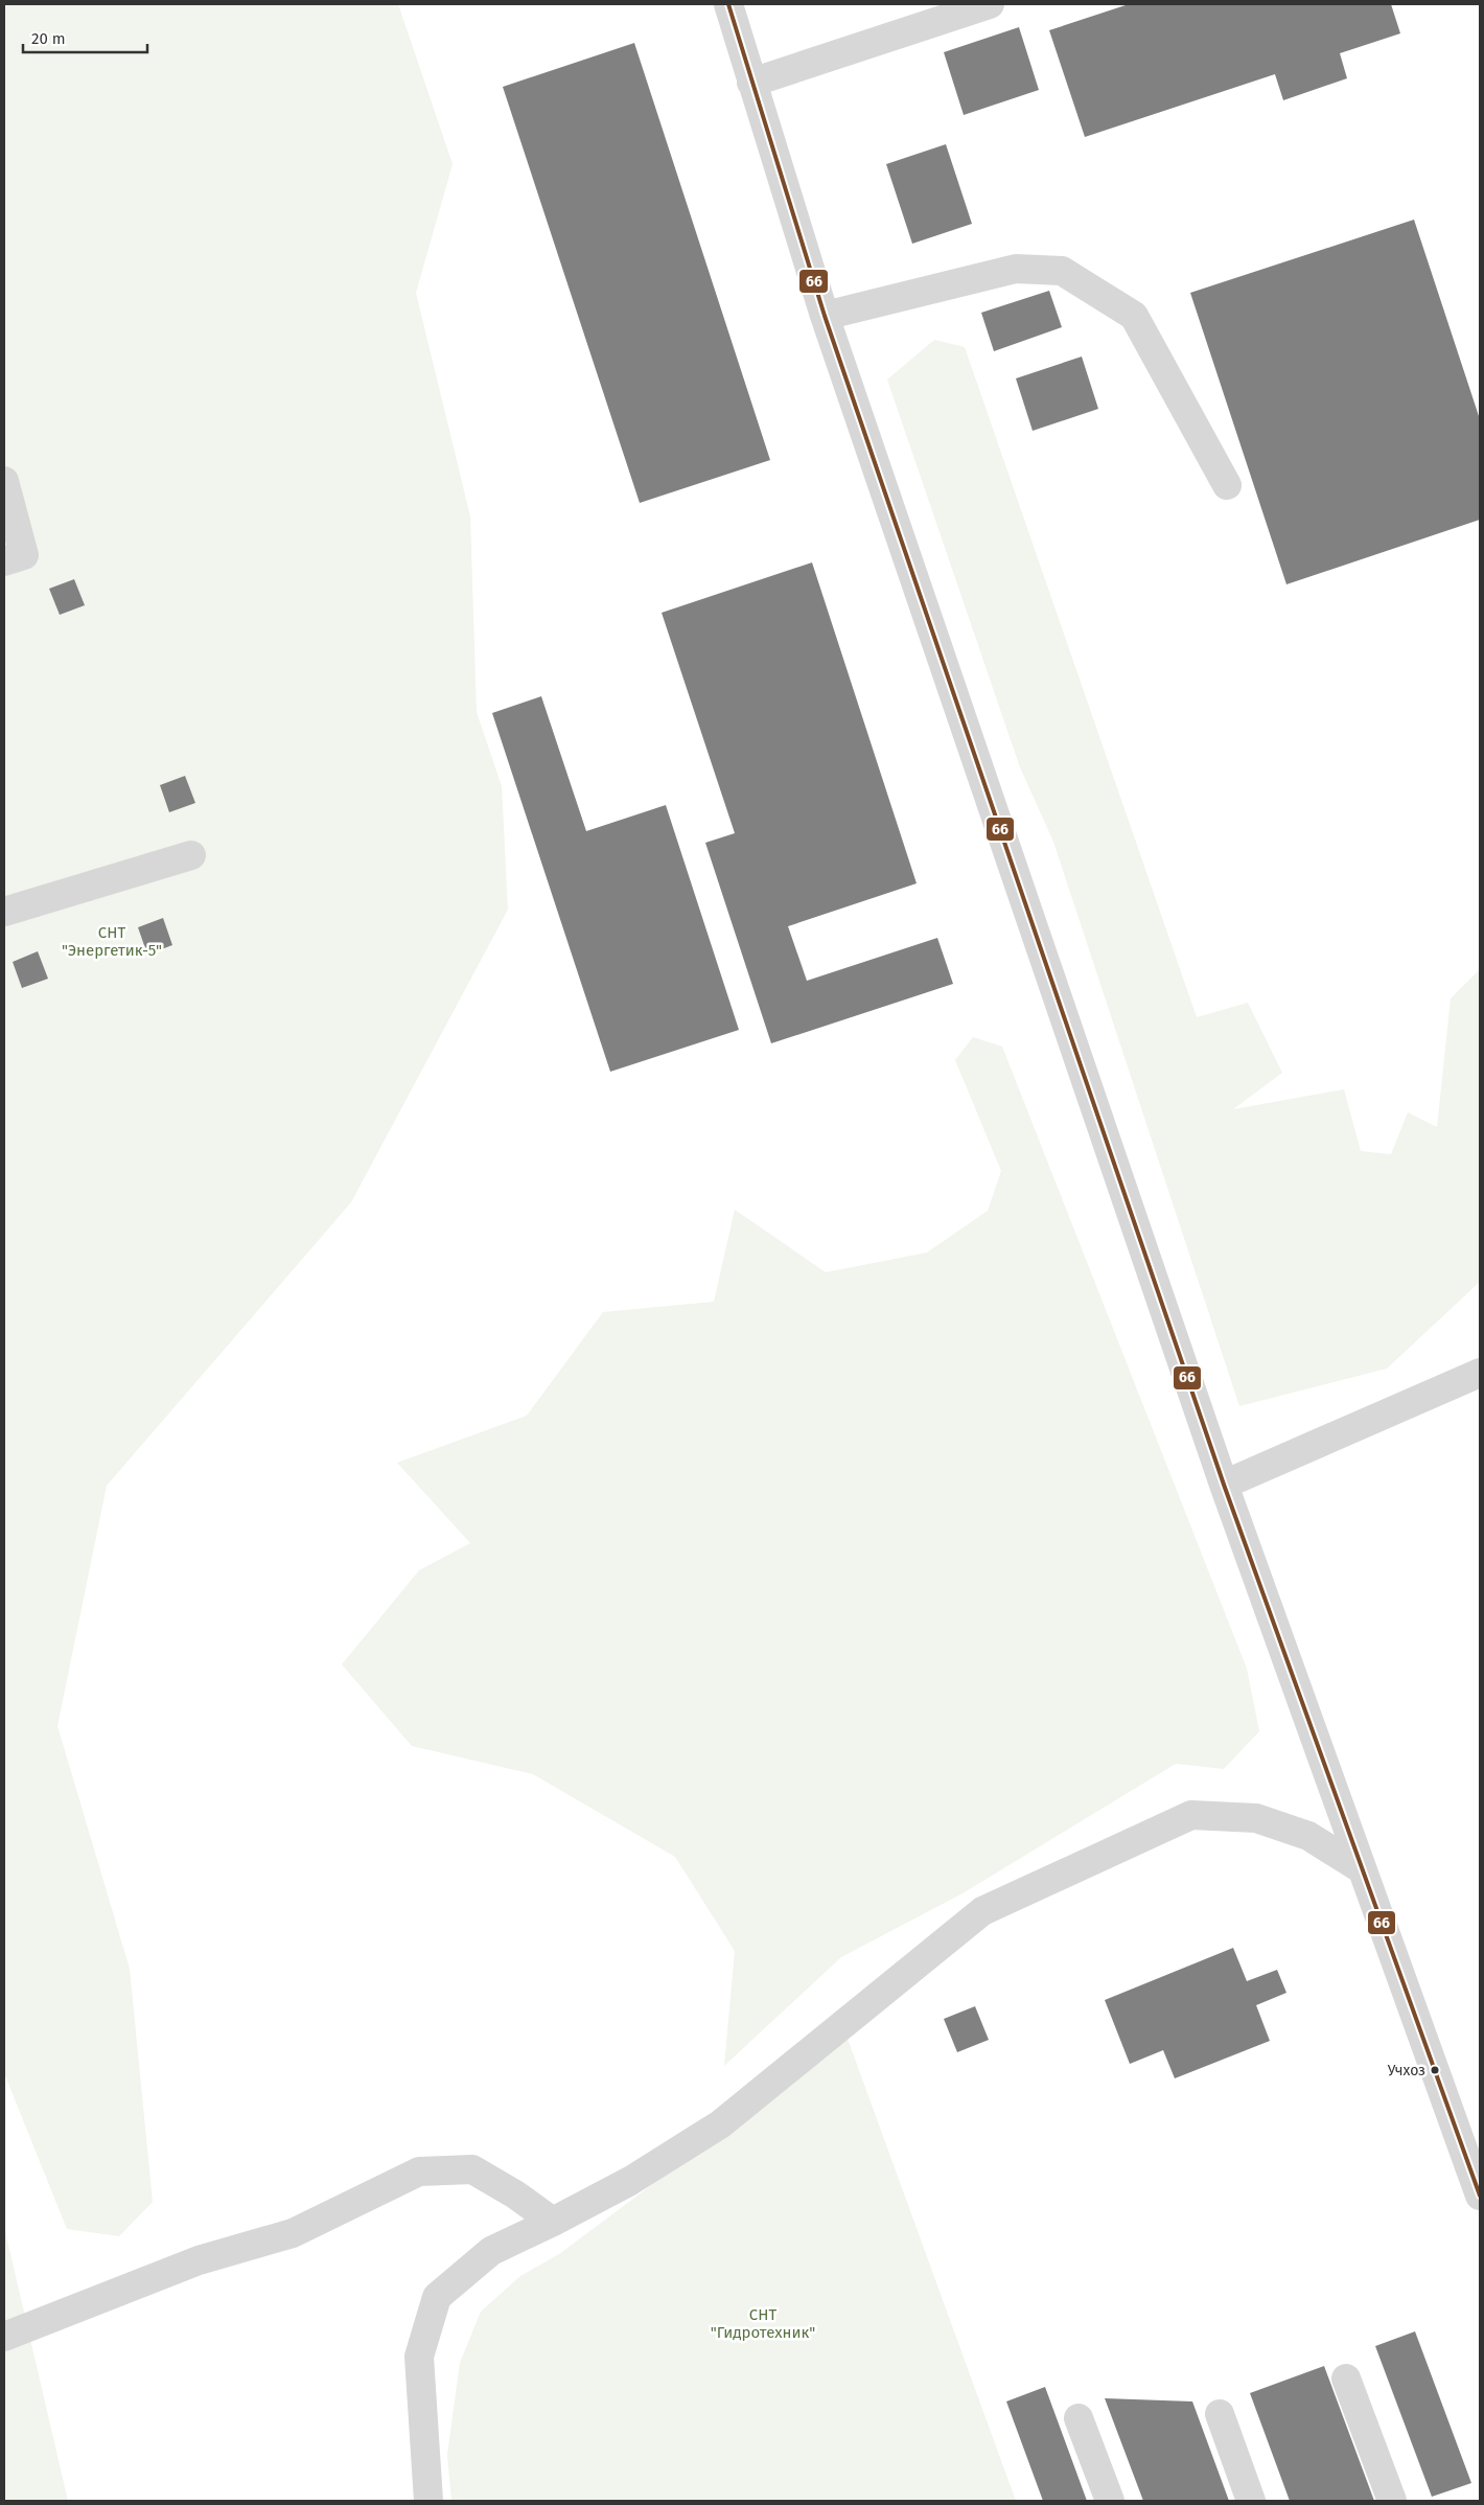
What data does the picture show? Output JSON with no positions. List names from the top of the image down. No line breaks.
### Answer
{"parks":["СНТ \"Энергетик-5\"","СНТ \"Гидротехник\""],"places":["Учхоз"],"lines":["transit line 66"],"scale_bar":"20 m"}
